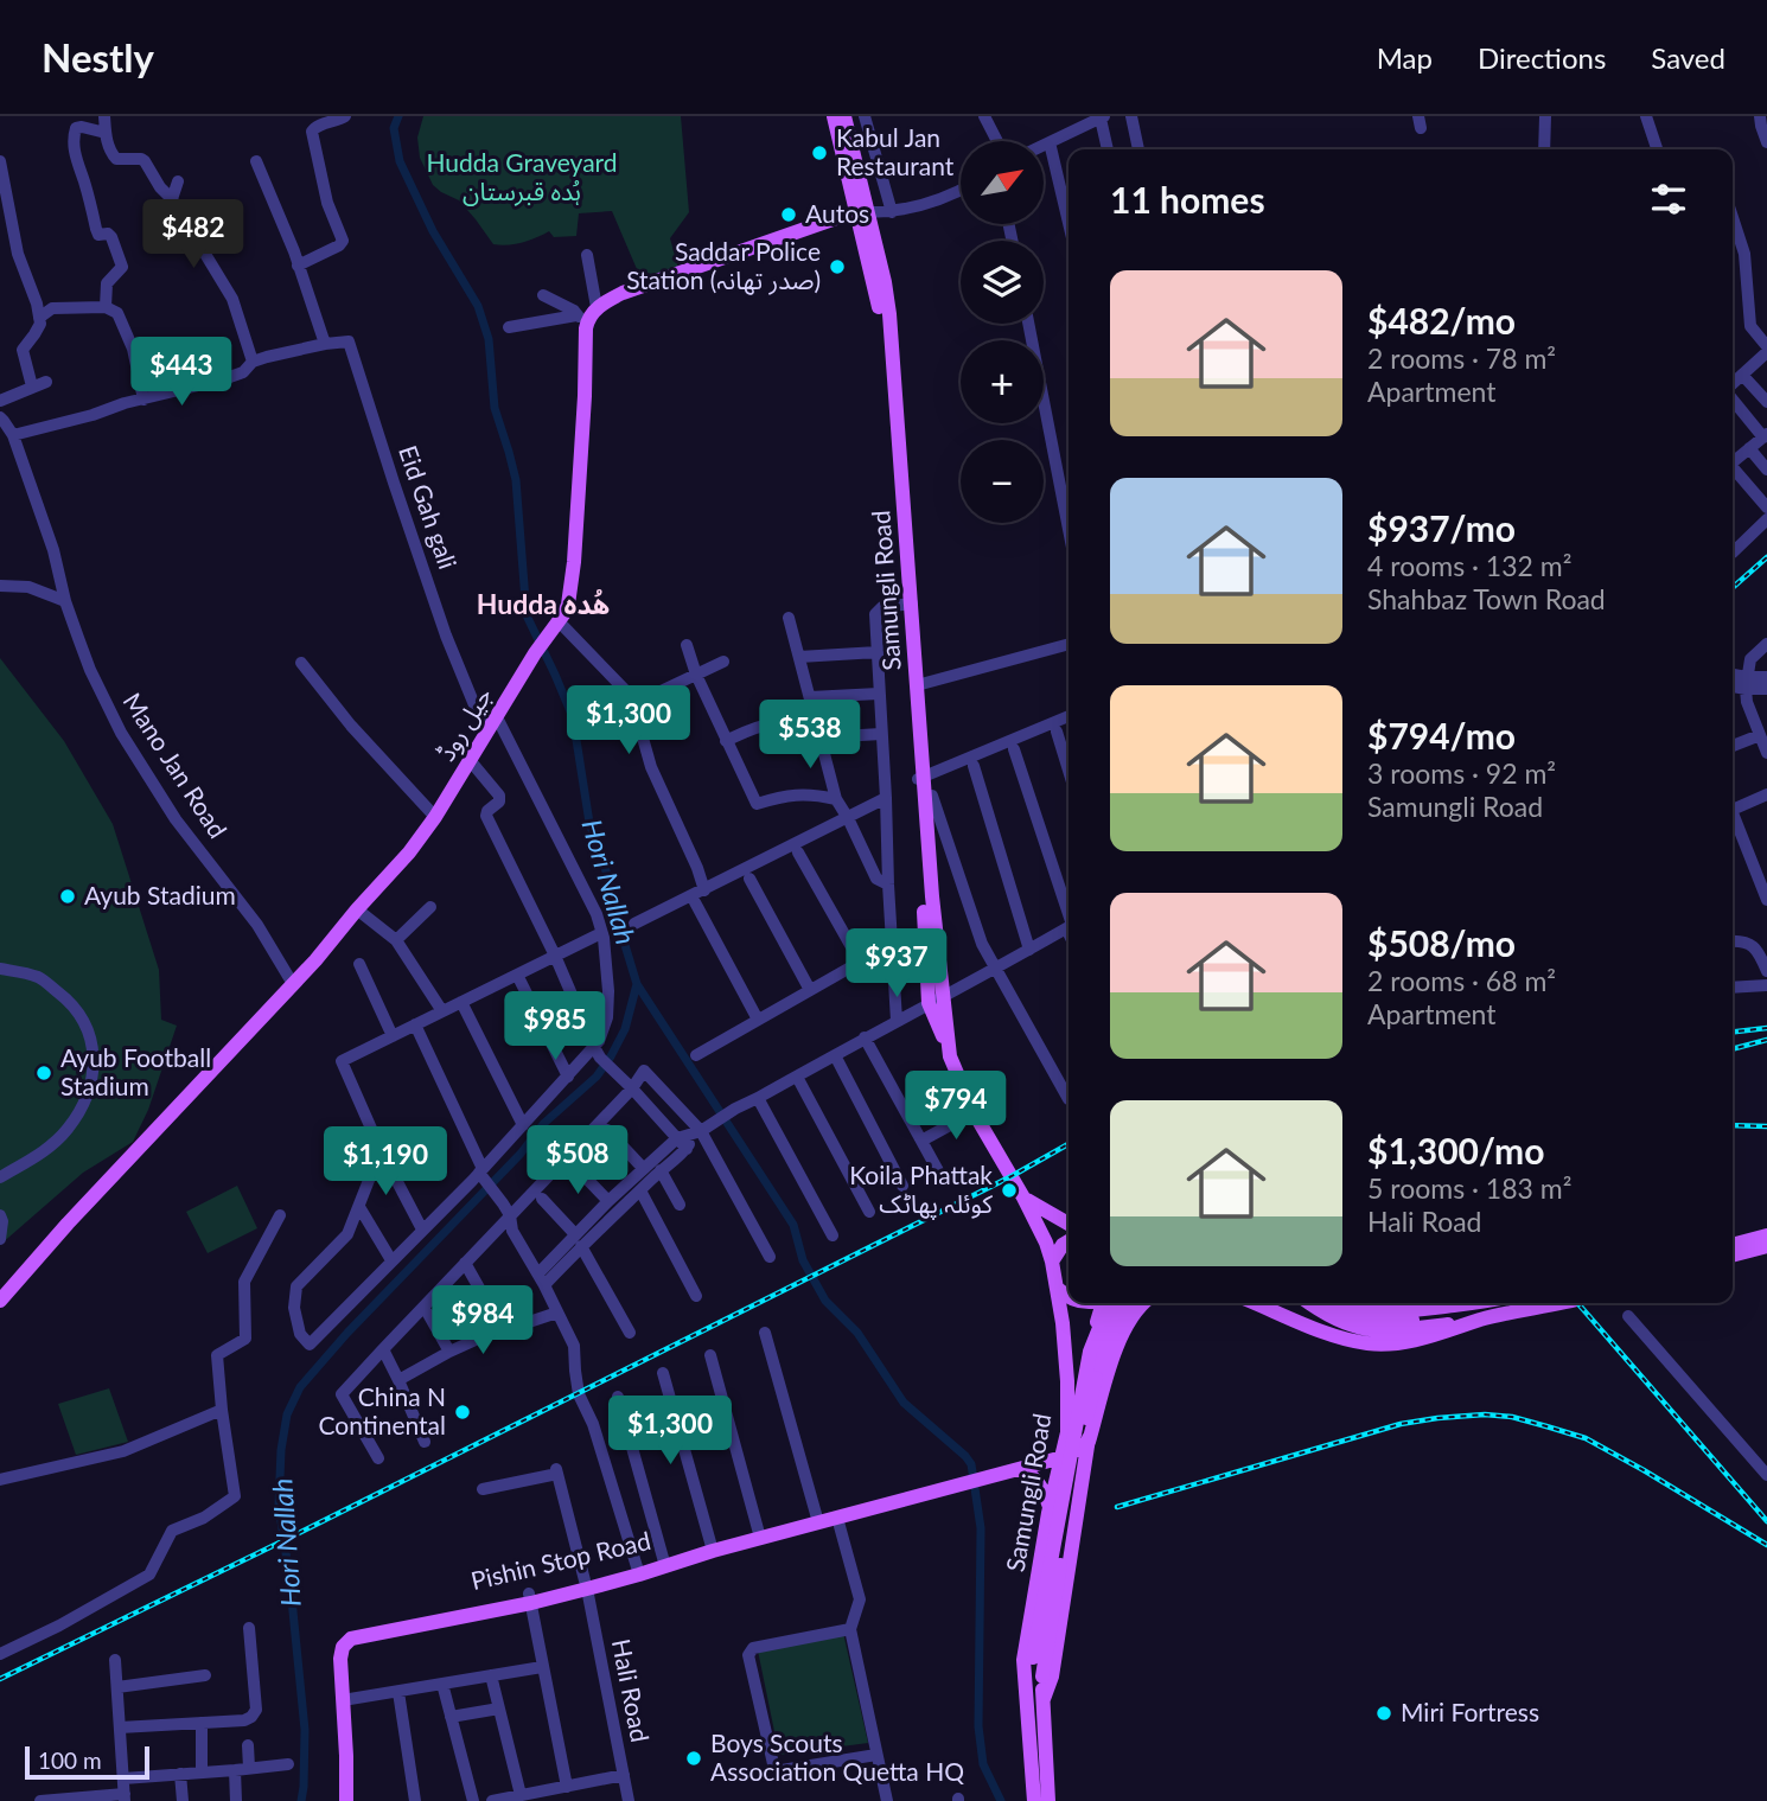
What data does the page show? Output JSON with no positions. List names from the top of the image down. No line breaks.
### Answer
{"streets":{"main road":["Samungli Road","جیل روڈ","Pishin Stop Road"],"street":["Eid Gah gali","Mano Jan Road","Hali Road"]},"crossings":[["Eid Gah gali","جیل روڈ"],["جیل روڈ","Mano Jan Road"],["Pishin Stop Road","Hali Road"]],"districts":["Hudda ھُدہ"],"water":["Hori Nallah"],"parks":["Hudda Graveyard ہُدہ قبرستان"],"places":["Kabul Jan Restaurant","Autos","Saddar Police Station (صدر تھانہ)","Ayub Stadium","Ayub Football Stadium","Koila Phattak کوئلہ پھاٹک","China N Continental","Miri Fortress","Boys Scouts Association Quetta HQ"],"scale_bar":"100 m","north":"top right","page":{"header":"Nestly","nav":["Map","Directions","Saved"],"map_buttons":["+","−"],"heading":"11 homes","price":["$482","$443","$1,300","$538","$937","$985","$794","$508","$1,190","$984","$1,300"],"list":[{"name":"$482/mo","note":"2 rooms · 78 m² · Apartment"},{"name":"$937/mo","note":"4 rooms · 132 m² · Shahbaz Town Road"},{"name":"$794/mo","note":"3 rooms · 92 m² · Samungli Road"},{"name":"$508/mo","note":"2 rooms · 68 m² · Apartment"},{"name":"$1,300/mo","note":"5 rooms · 183 m² · Hali Road"}],"scale":"100 m"}}
